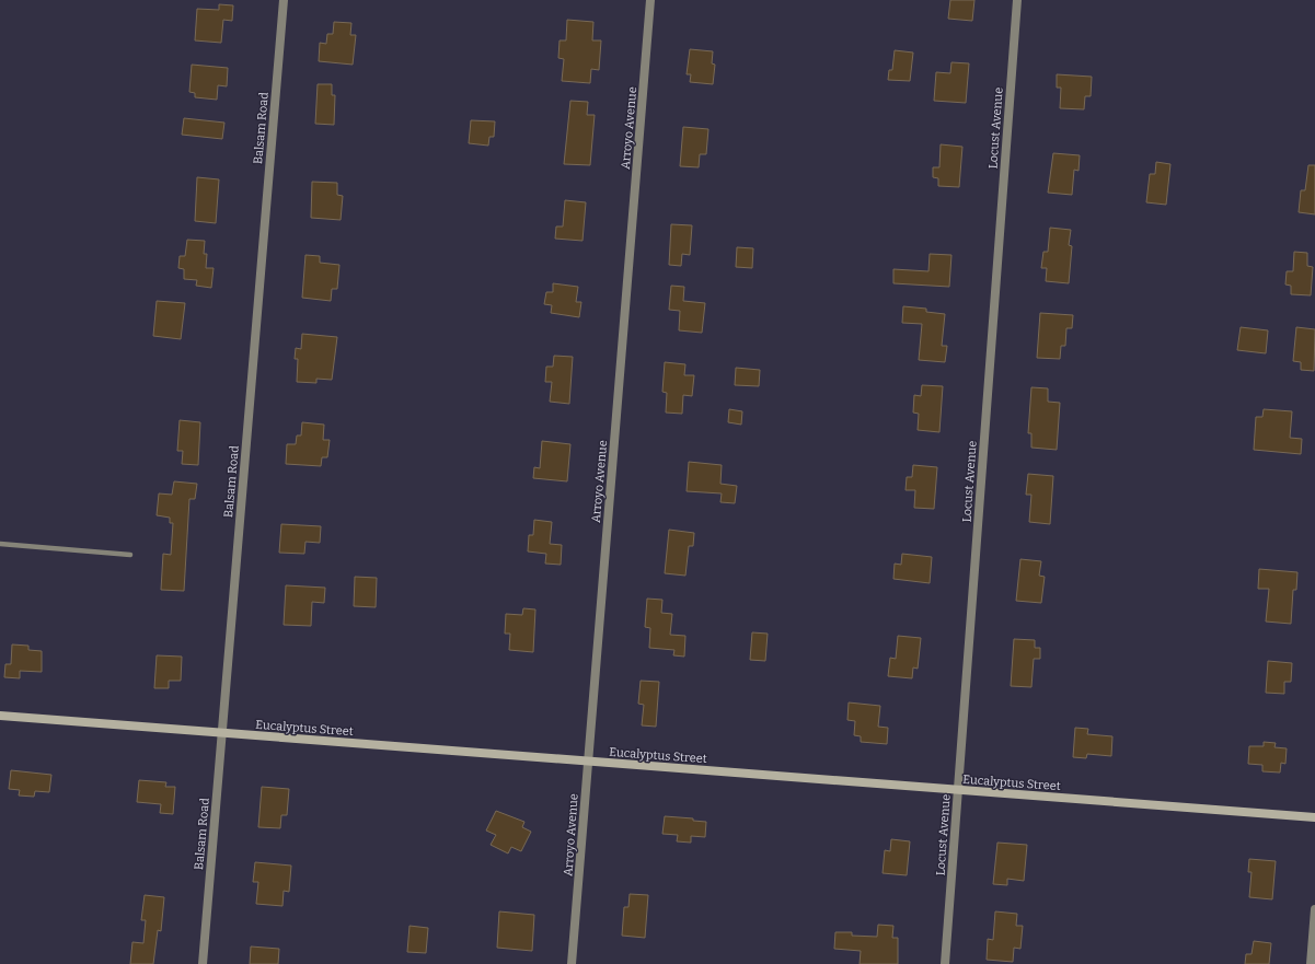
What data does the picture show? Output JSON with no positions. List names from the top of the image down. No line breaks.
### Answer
{"streets":{"main road":["Eucalyptus Street"],"street":["Balsam Road","Arroyo Avenue","Locust Avenue"]},"crossings":[["Balsam Road","Eucalyptus Street"],["Arroyo Avenue","Eucalyptus Street"],["Locust Avenue","Eucalyptus Street"]]}
